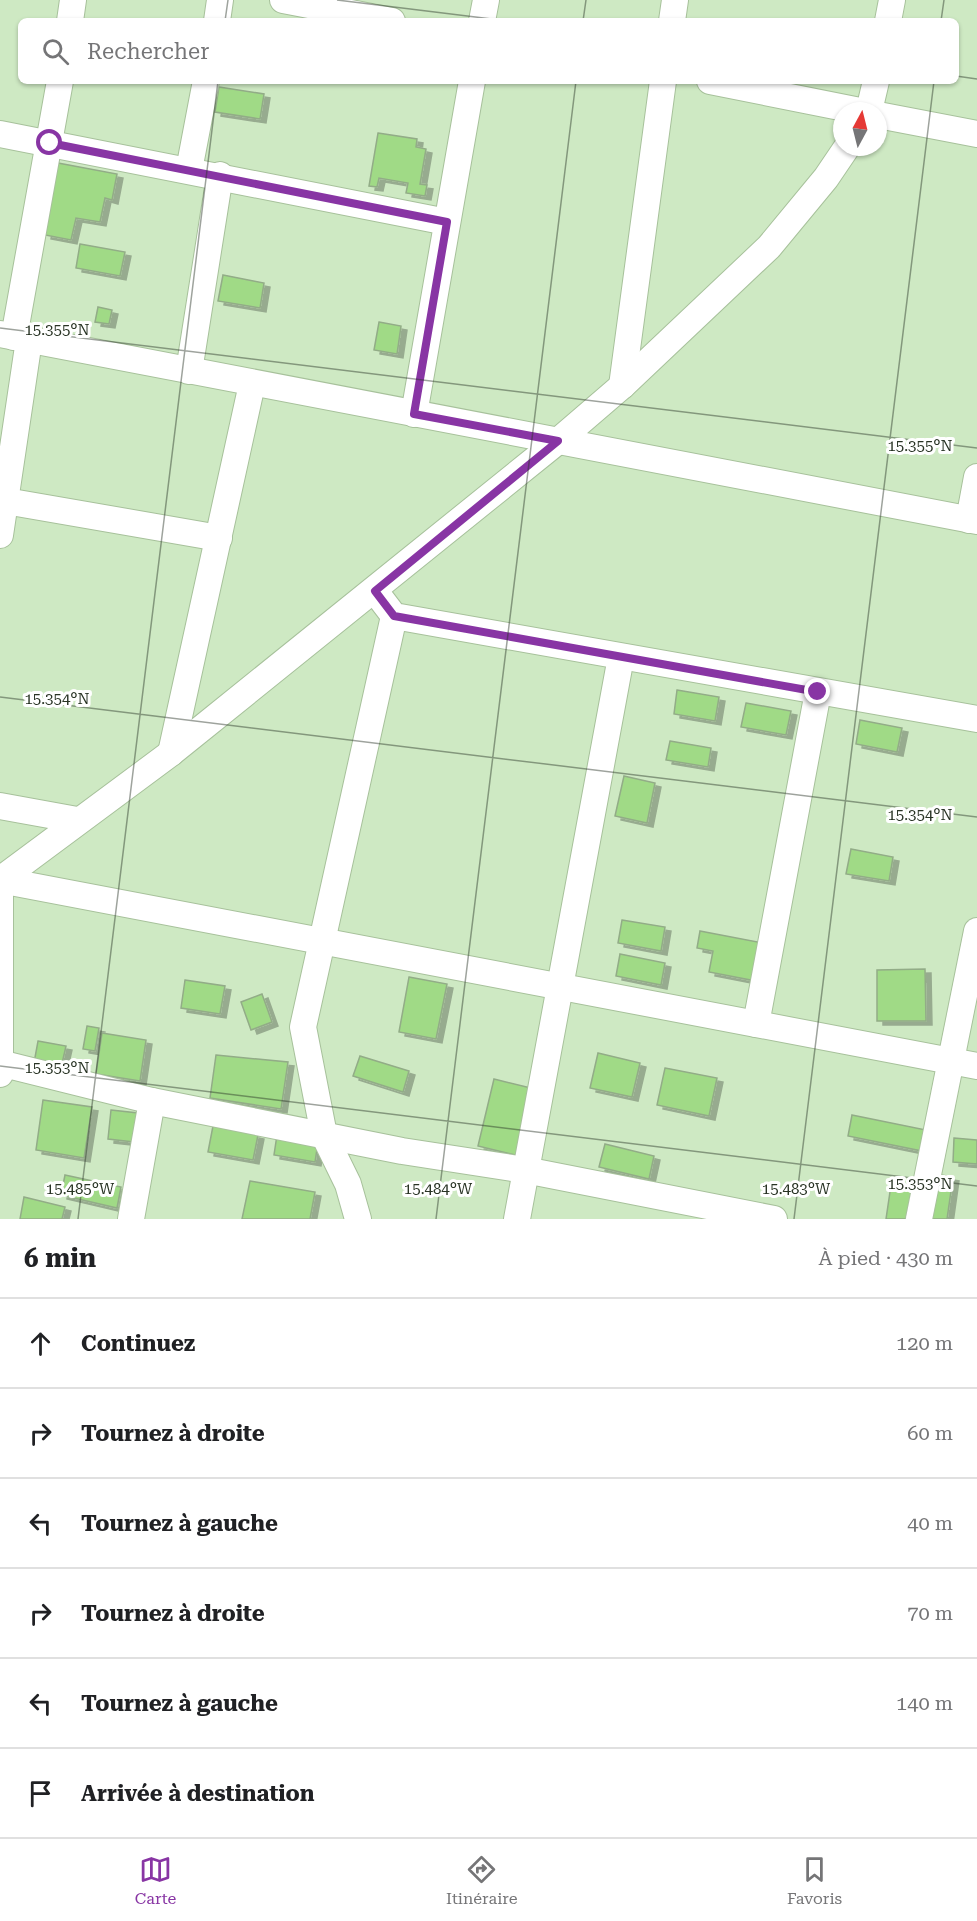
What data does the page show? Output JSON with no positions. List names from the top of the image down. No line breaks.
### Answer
{"north":"top","page":{"search":"Rechercher","heading":["6 min","À pied · 430 m"],"list":[["Continuez","120 m"],["Tournez à droite","60 m"],["Tournez à gauche","40 m"],["Tournez à droite","70 m"],["Tournez à gauche","140 m"],"Arrivée à destination"],"nav":["Carte","Itinéraire","Favoris"]},"coordinates":["15.355°N","15.354°N","15.353°N","15.485°W","15.484°W","15.483°W"]}
